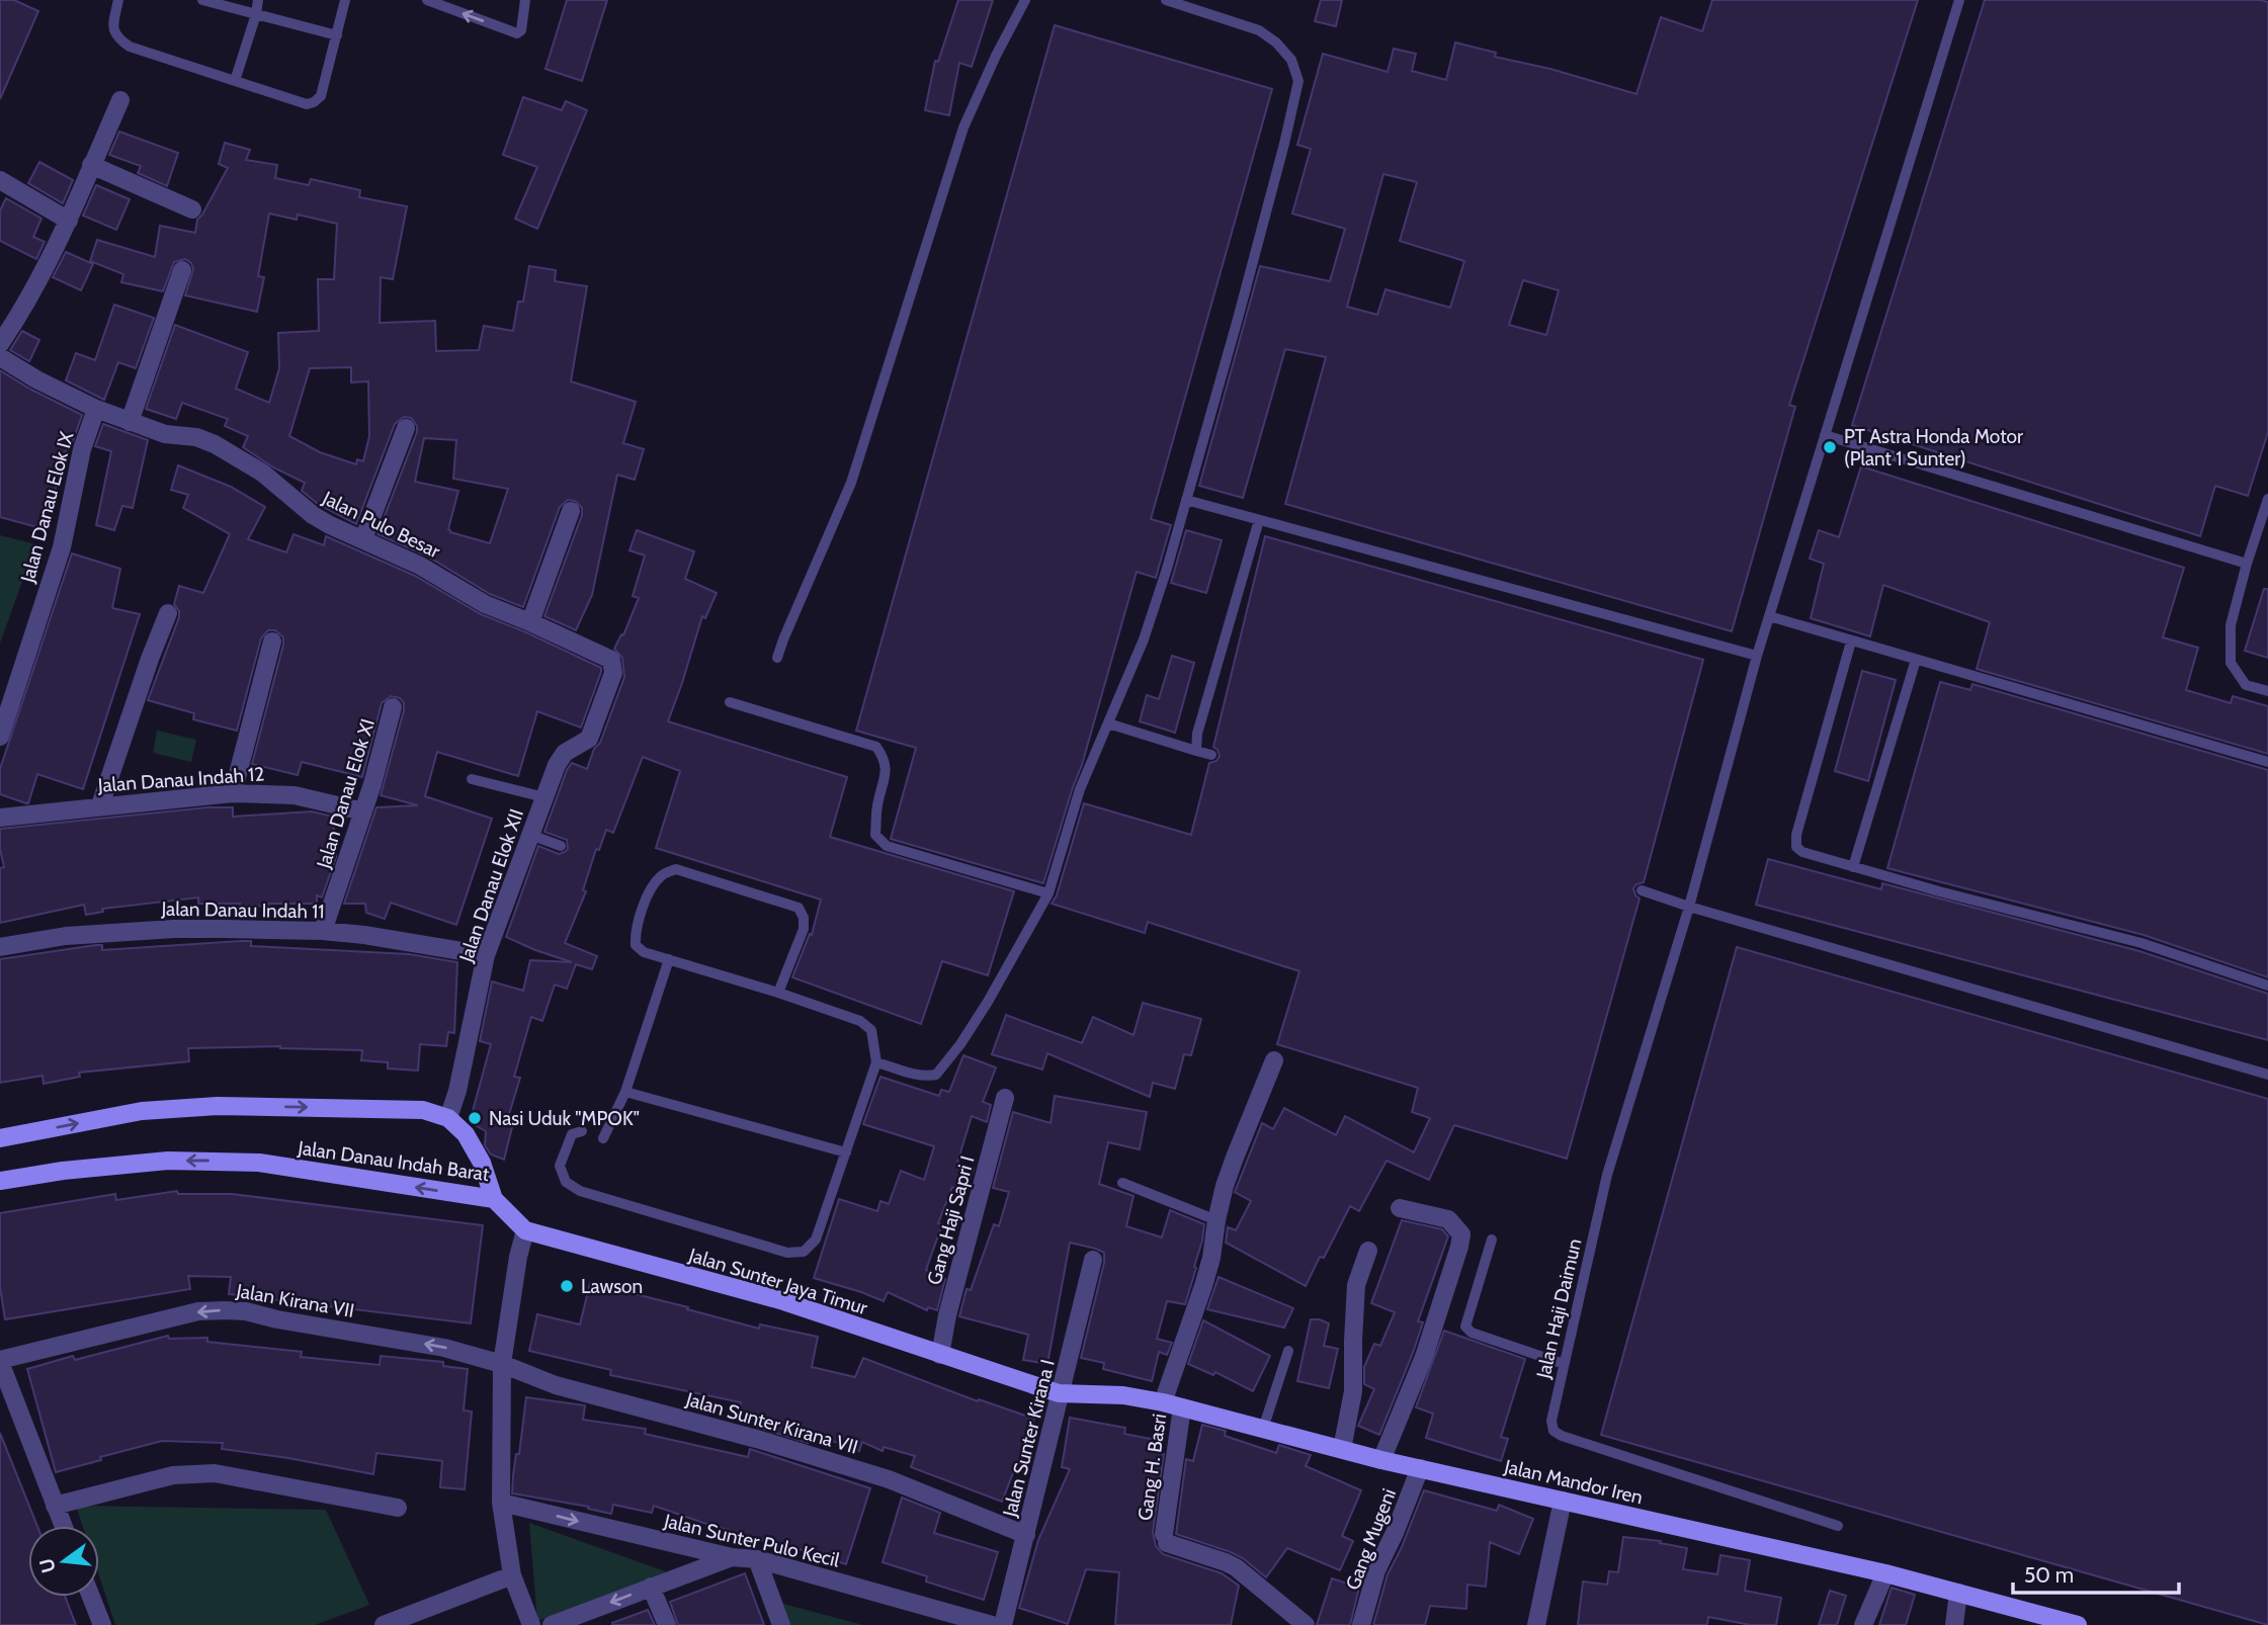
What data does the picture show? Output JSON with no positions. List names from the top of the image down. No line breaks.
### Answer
{"streets":{"street":["Jalan Danau Elok IX","Jalan Pulo Besar","Jalan Danau Indah 12","Jalan Danau Elok XI","Jalan Danau Elok XII","Jalan Danau Indah 11","Jalan Danau Indah Barat","Gang Haji Sapri I","Jalan Sunter Jaya Timur","Jalan Kirana VII","Jalan Sunter Kirana VII","Jalan Sunter Kirana I","Gang H. Basri","Jalan Mandor Iren","Gang Mugeni","Jalan Sunter Pulo Kecil"],"lane":["Jalan Haji Daimun"]},"crossings":[["Jalan Danau Elok IX","Jalan Pulo Besar"],["Jalan Pulo Besar","Jalan Danau Elok XII"],["Jalan Danau Indah 12","Jalan Danau Elok XI"],["Jalan Danau Elok XI","Jalan Danau Indah 11"],["Jalan Danau Elok XII","Jalan Danau Indah 11"],["Jalan Danau Elok XII","Jalan Danau Indah Barat"],["Jalan Danau Indah Barat","Jalan Sunter Jaya Timur"],["Gang Haji Sapri I","Jalan Sunter Jaya Timur"],["Jalan Sunter Jaya Timur","Jalan Sunter Kirana I"],["Jalan Sunter Jaya Timur","Jalan Mandor Iren"],["Jalan Kirana VII","Jalan Sunter Kirana VII"],["Jalan Sunter Kirana VII","Jalan Sunter Kirana I"],["Jalan Sunter Kirana I","Jalan Mandor Iren"],["Gang H. Basri","Jalan Mandor Iren"],["Jalan Mandor Iren","Gang Mugeni"]],"one_way":["Jalan Sunter Pulo Kecil"],"places":["PT Astra Honda Motor (Plant 1 Sunter)","Nasi Uduk \"MPOK\"","Lawson"],"scale_bar":"50 m","north":"left"}
